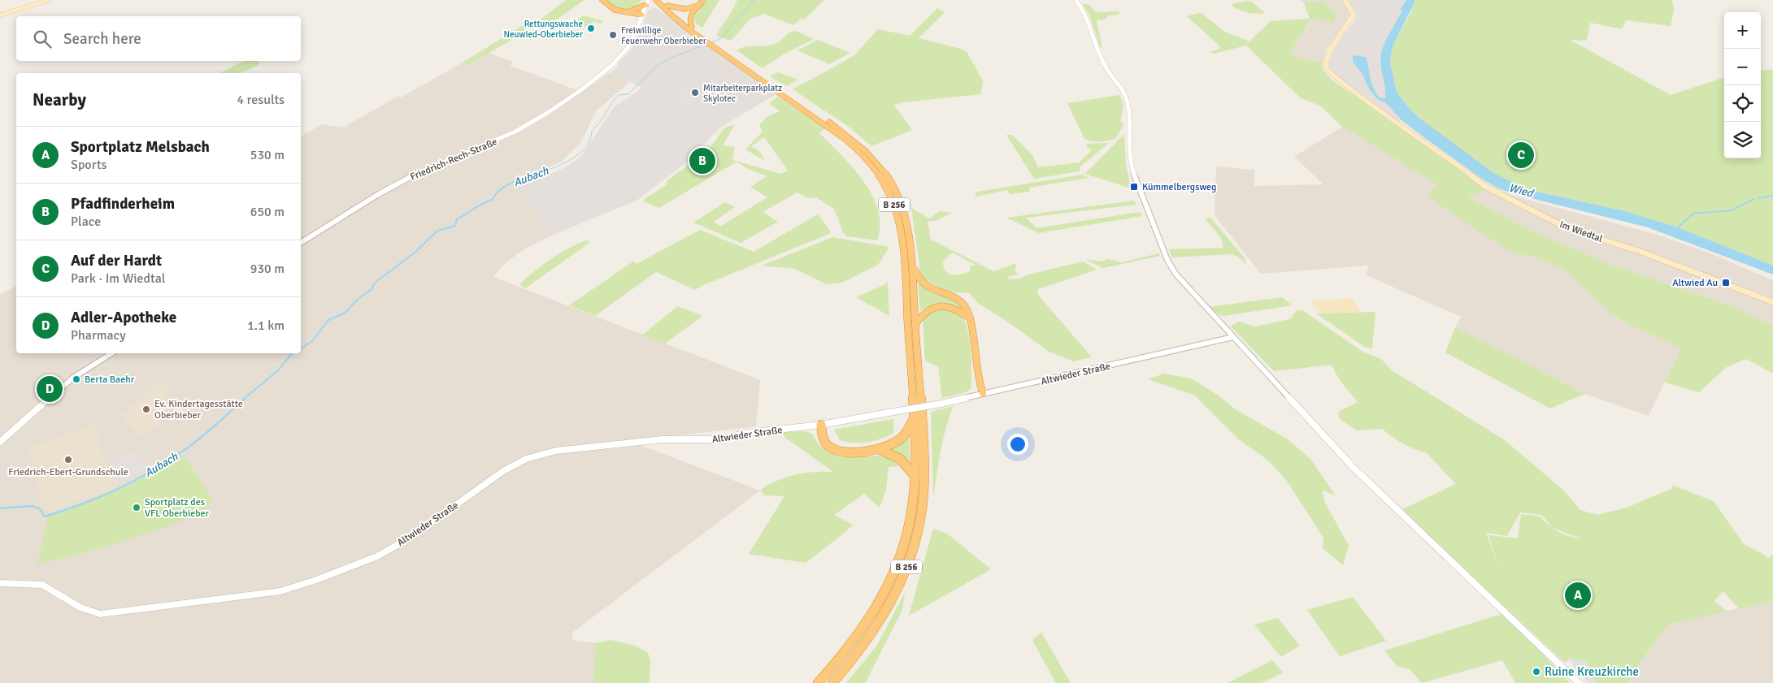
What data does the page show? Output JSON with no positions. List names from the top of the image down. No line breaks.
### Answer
{"streets":{"highway":["B 256"],"main road":["Im Wiedtal"],"street":["Friedrich-Rech-Straße","Altwieder Straße"]},"water":["Aubach","Wied"],"places":{"other":["Rettungswache Neuwied-Oberbieber","Freiwillige Feuerwehr Oberbieber","Mitarbeiterparkplatz Skylotec","Berta Baehr","Ev. Kindertagesstätte Oberbieber","Friedrich-Ebert-Grundschule","Sportplatz des VFL Oberbieber","Ruine Kreuzkirche"],"transit":["Kümmelbergsweg","Altwied Au"]},"page":{"map_buttons":["+","−"],"search":"Search here","heading":["Nearby","4 results"],"list":[{"mark":"A","name":"Sportplatz Melsbach","note":"Sports","value":"530 m"},{"mark":"B","name":"Pfadfinderheim","note":"Place","value":"650 m"},{"mark":"C","name":"Auf der Hardt","note":"Park · Im Wiedtal","value":"930 m"},{"mark":"D","name":"Adler-Apotheke","note":"Pharmacy","value":"1.1 km"}],"pins":["C","B","D","A"]}}
